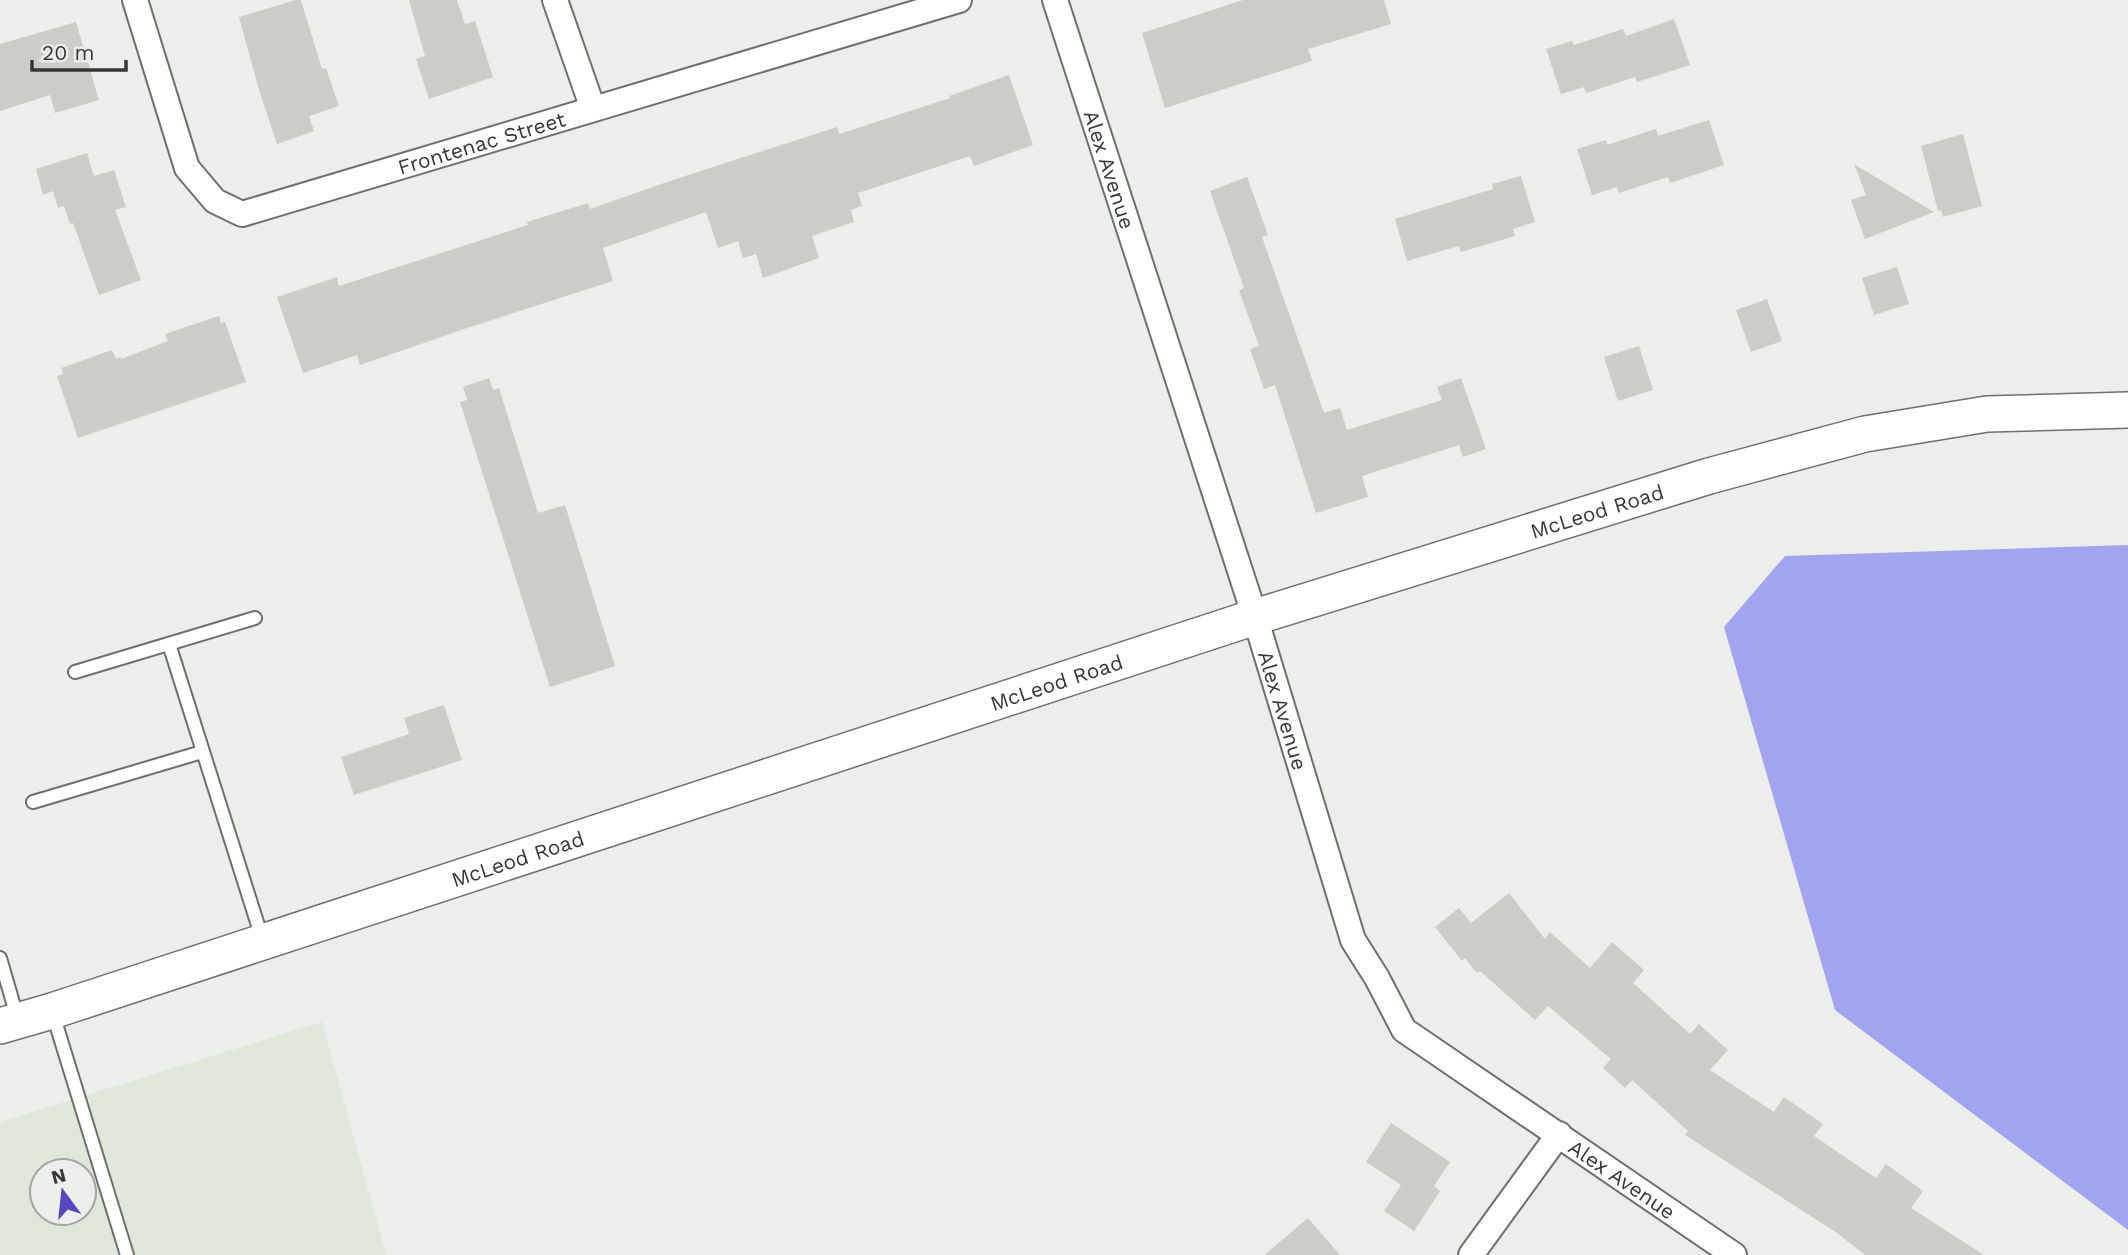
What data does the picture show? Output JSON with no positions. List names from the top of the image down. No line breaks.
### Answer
{"streets":{"main road":["McLeod Road"],"street":["Frontenac Street","Alex Avenue"]},"crossings":[["Alex Avenue","McLeod Road"]],"scale_bar":"20 m","north":"top"}
